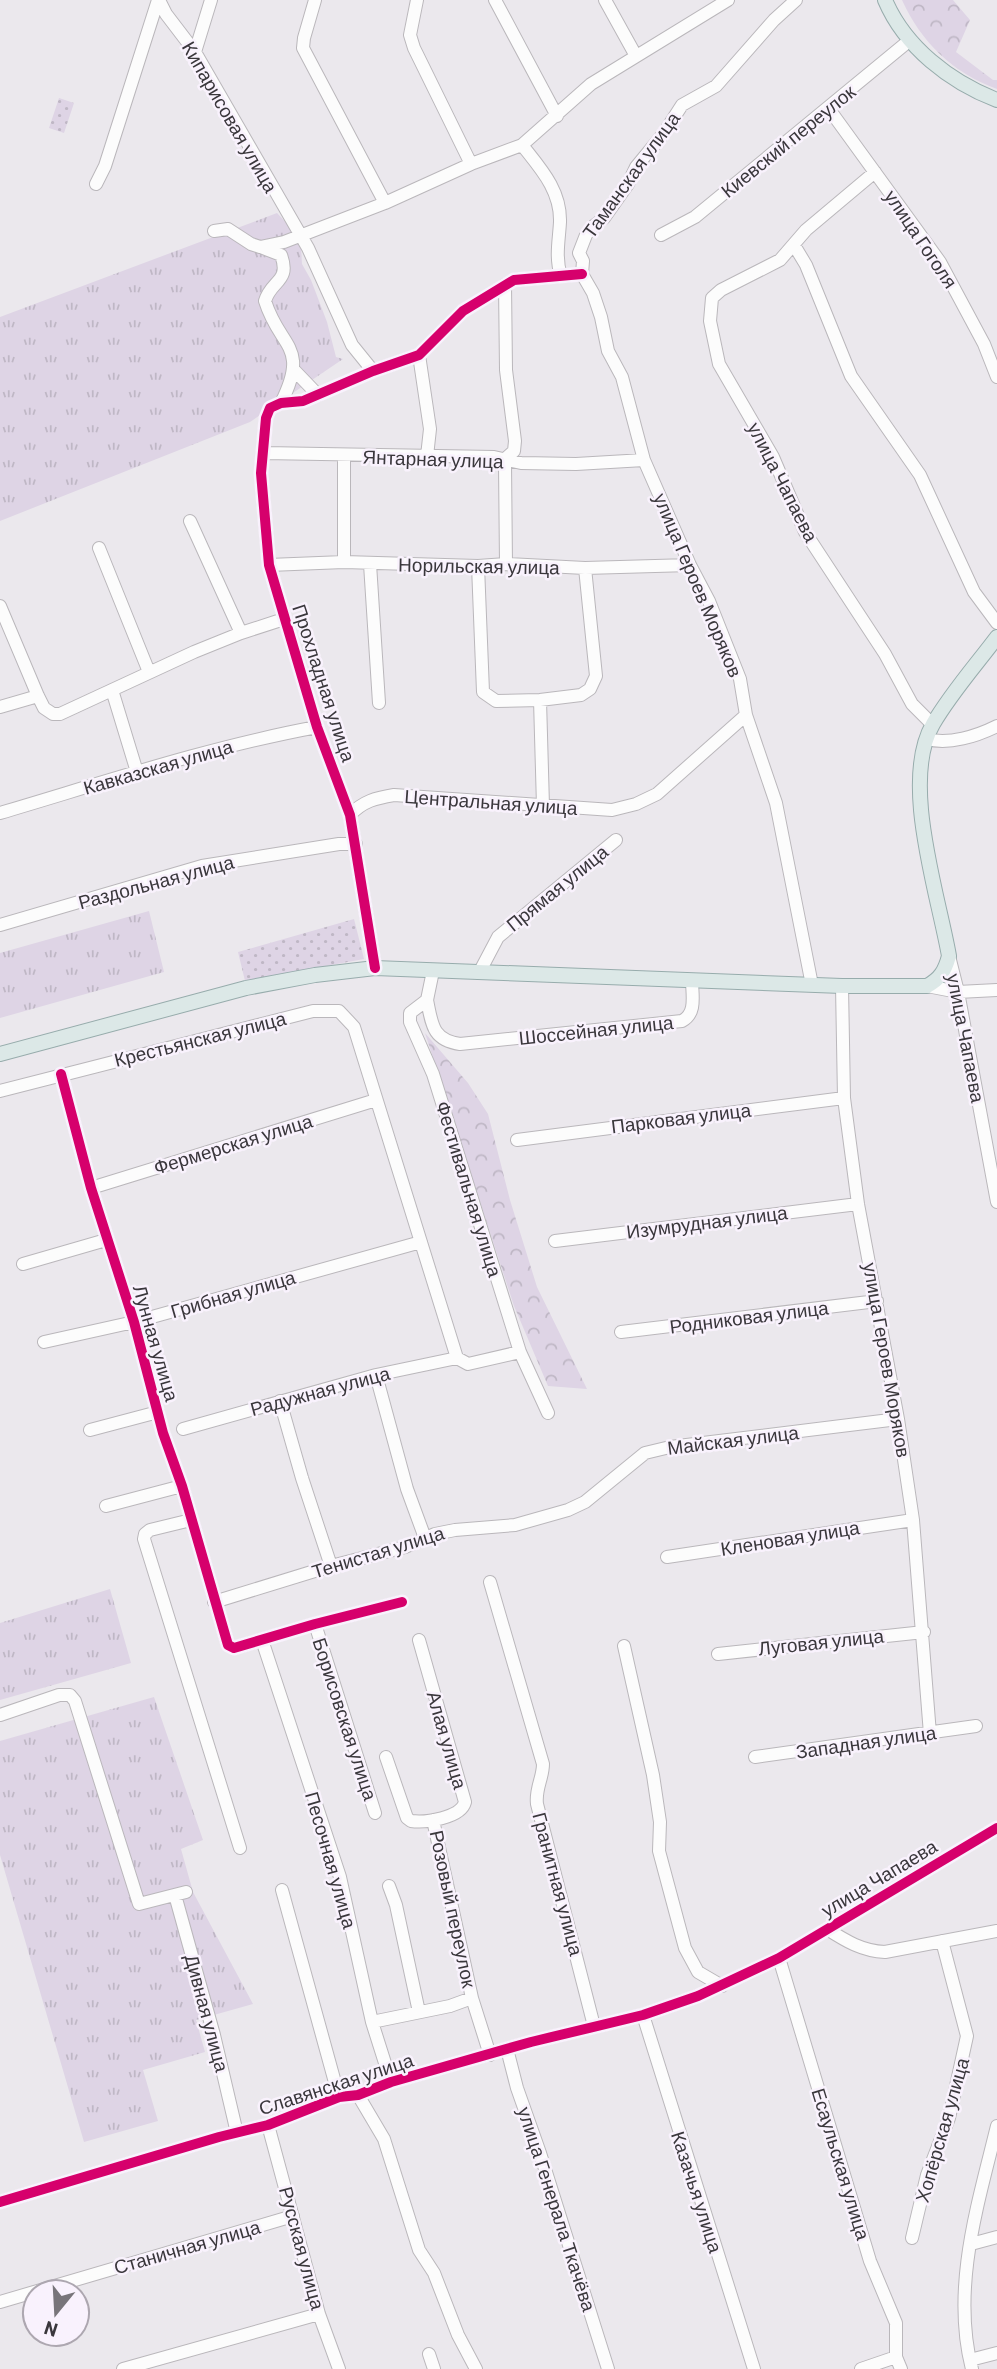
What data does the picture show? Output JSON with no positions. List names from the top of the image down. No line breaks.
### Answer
{"streets":{"main road":["улица Чапаева"],"street":["Кипарисовая улица","Киевский переулок","Таманская улица","улица Гоголя","Янтарная улица","Норильская улица","улица Героев Моряков","Прохладная улица","Кавказская улица","Центральная улица","Раздольная улица","Прямая улица","Шоссейная улица","Крестьянская улица","Парковая улица","Фермерская улица","Фестивальная улица","Изумрудная улица","Грибная улица","Родниковая улица","Лунная улица","Радужная улица","Майская улица","Кленовая улица","Тенистая улица","Луговая улица","Борисовская улица","Алая улица","Западная улица","Песочная улица","Гранитная улица","Розовый переулок","Дивная улица","Славянская улица","Хопёрская улица","Есаульская улица","Казачья улица","улица Генерала Ткачёва","Станичная улица","Русская улица"]},"crossings":[["Киевский переулок","улица Гоголя"],["Таманская улица","улица Героев Моряков"],["Янтарная улица","улица Героев Моряков"],["Янтарная улица","Прохладная улица"],["улица Чапаева","Славянская улица"],["улица Чапаева","Есаульская улица"],["Норильская улица","улица Героев Моряков"],["Норильская улица","Прохладная улица"],["улица Героев Моряков","Центральная улица"],["улица Героев Моряков","Парковая улица"],["улица Героев Моряков","Изумрудная улица"],["улица Героев Моряков","Родниковая улица"],["улица Героев Моряков","Майская улица"],["улица Героев Моряков","Кленовая улица"],["улица Героев Моряков","Луговая улица"],["улица Героев Моряков","Западная улица"],["Прохладная улица","Кавказская улица"],["Прохладная улица","Центральная улица"],["Прохладная улица","Раздольная улица"],["Шоссейная улица","Фестивальная улица"],["Крестьянская улица","Фермерская улица"],["Крестьянская улица","Лунная улица"],["Фермерская улица","Лунная улица"],["Фестивальная улица","Радужная улица"],["Грибная улица","Лунная улица"],["Лунная улица","Тенистая улица"],["Лунная улица","Песочная улица"],["Майская улица","Тенистая улица"],["Алая улица","Розовый переулок"],["Песочная улица","Славянская улица"],["Гранитная улица","Славянская улица"],["Розовый переулок","Славянская улица"],["Дивная улица","Славянская улица"],["Славянская улица","Казачья улица"],["Славянская улица","улица Генерала Ткачёва"],["Славянская улица","Русская улица"],["Станичная улица","Русская улица"]],"north":"bottom"}
